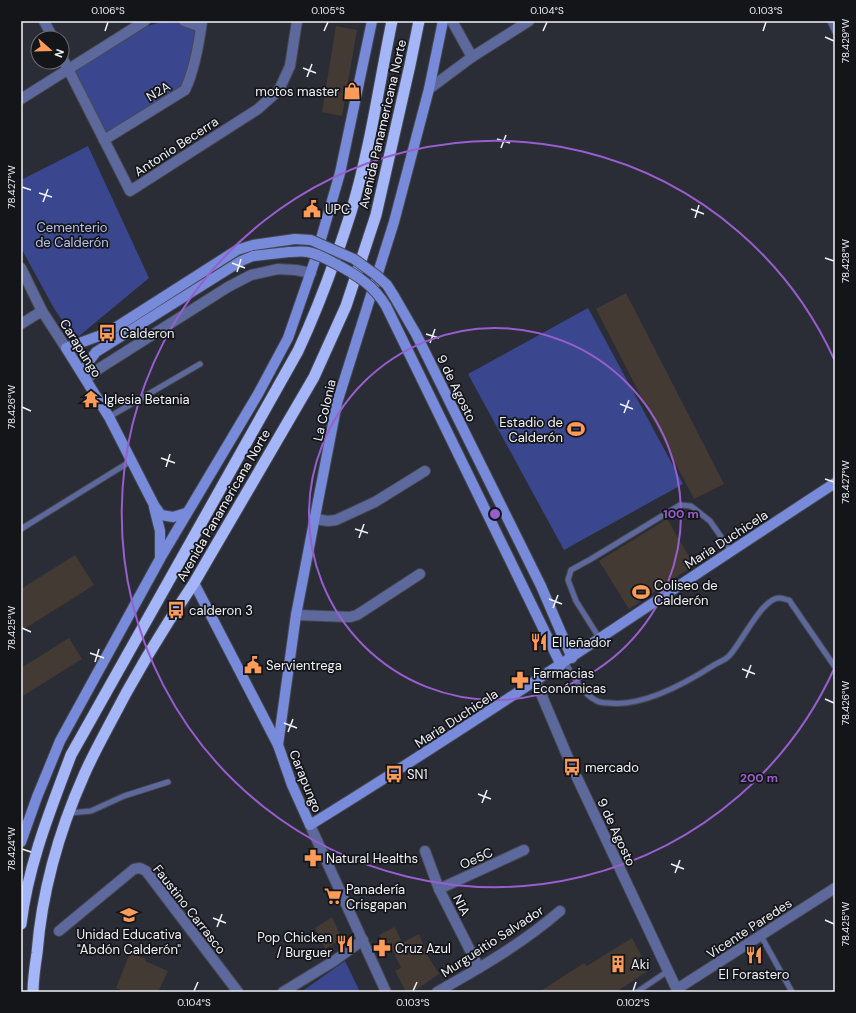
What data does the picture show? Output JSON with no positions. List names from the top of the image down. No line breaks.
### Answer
{"streets":{"highway":["Avenida Panamericana Norte"],"main road":["Carapungo","9 de Agosto","La Colonia","Maria Duchicela"],"street":["N2A","Antonio Becerra","Oe5C","N1A","Faustino Carrasco","Vicente Paredes","Murgueitio Salvador"]},"crossings":[["N2A","Antonio Becerra"],["Avenida Panamericana Norte","Carapungo"],["Carapungo","9 de Agosto"],["Carapungo","La Colonia"],["Carapungo","Maria Duchicela"],["9 de Agosto","Maria Duchicela"],["9 de Agosto","Vicente Paredes"],["Oe5C","N1A"],["N1A","Murgueitio Salvador"]],"parks":["Cementerio de Calderón"],"places":{"shop":["motos master"],"public building":["UPC","Servientrega"],"bus stop":["Calderon","calderon 3","mercado","SN1"],"temple":["Iglesia Betania"],"sports":["Estadio de Calderón","Coliseo de Calderón"],"restaurant":["El leñador","Pop Chicken / Burguer","El Forastero"],"pharmacy":["Farmacias Económicas","Natural Healths","Cruz Azul"],"supermarket":["Panadería Crisgapan"],"school or university":["Unidad Educativa \"Abdón Calderón\""],"building":["Aki"]},"north":"right","coordinates":["0.106°S","0.105°S","0.104°S","0.103°S","78.429°W","78.427°W","78.428°W","78.426°W","78.425°W","78.424°W","0.102°S"],"rings":["100 m","200 m"]}
